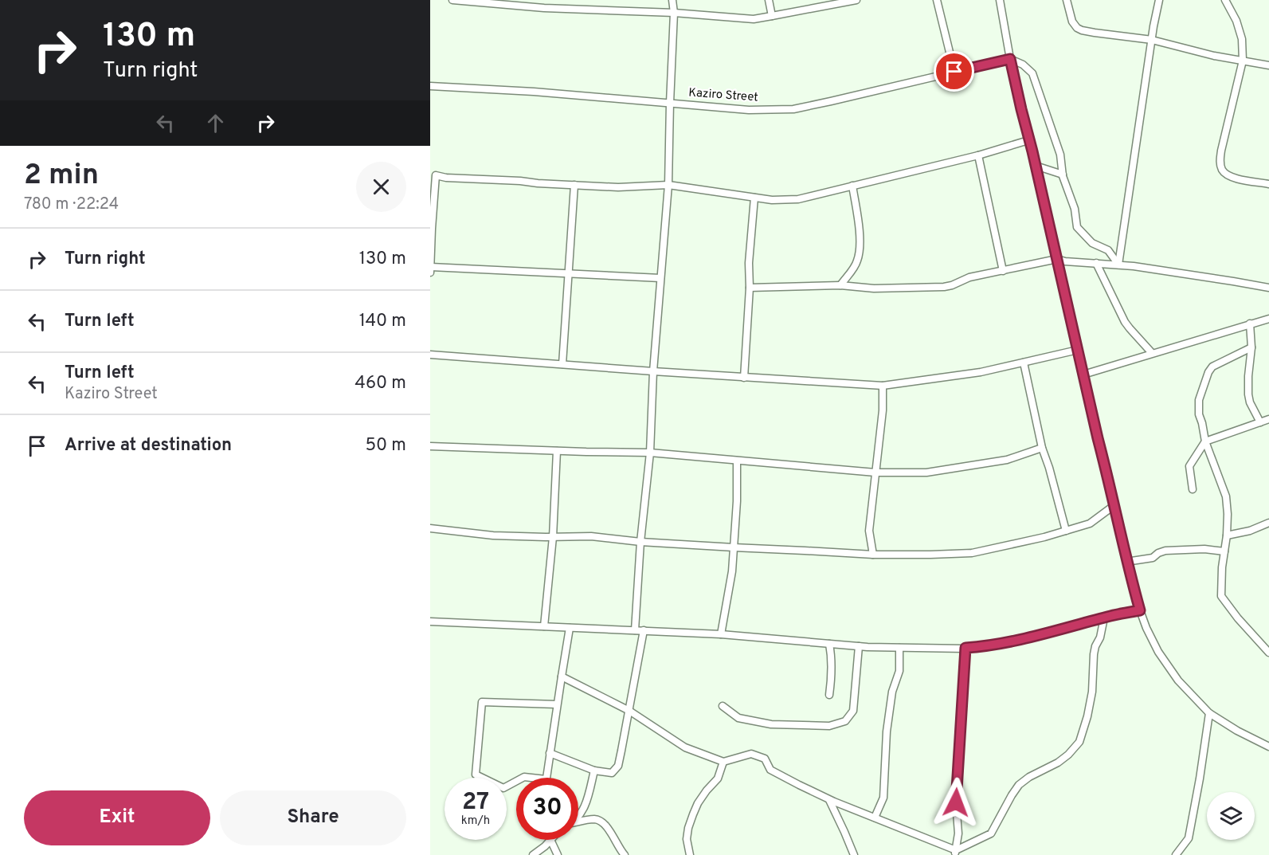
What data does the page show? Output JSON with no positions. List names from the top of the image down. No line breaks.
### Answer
{"streets":{"street":["Kaziro Street"]},"page":{"turn":["130 m","Turn right"],"heading":["2 min","780 m · 22:24"],"list":[{"name":"Turn right","value":"130 m"},{"name":"Turn left","value":"140 m"},{"name":"Turn left","note":"Kaziro Street","value":"460 m"},{"name":"Arrive at destination","value":"50 m"}],"speed":"27 km/h","limit":"30","buttons":["Exit","Share"]}}
